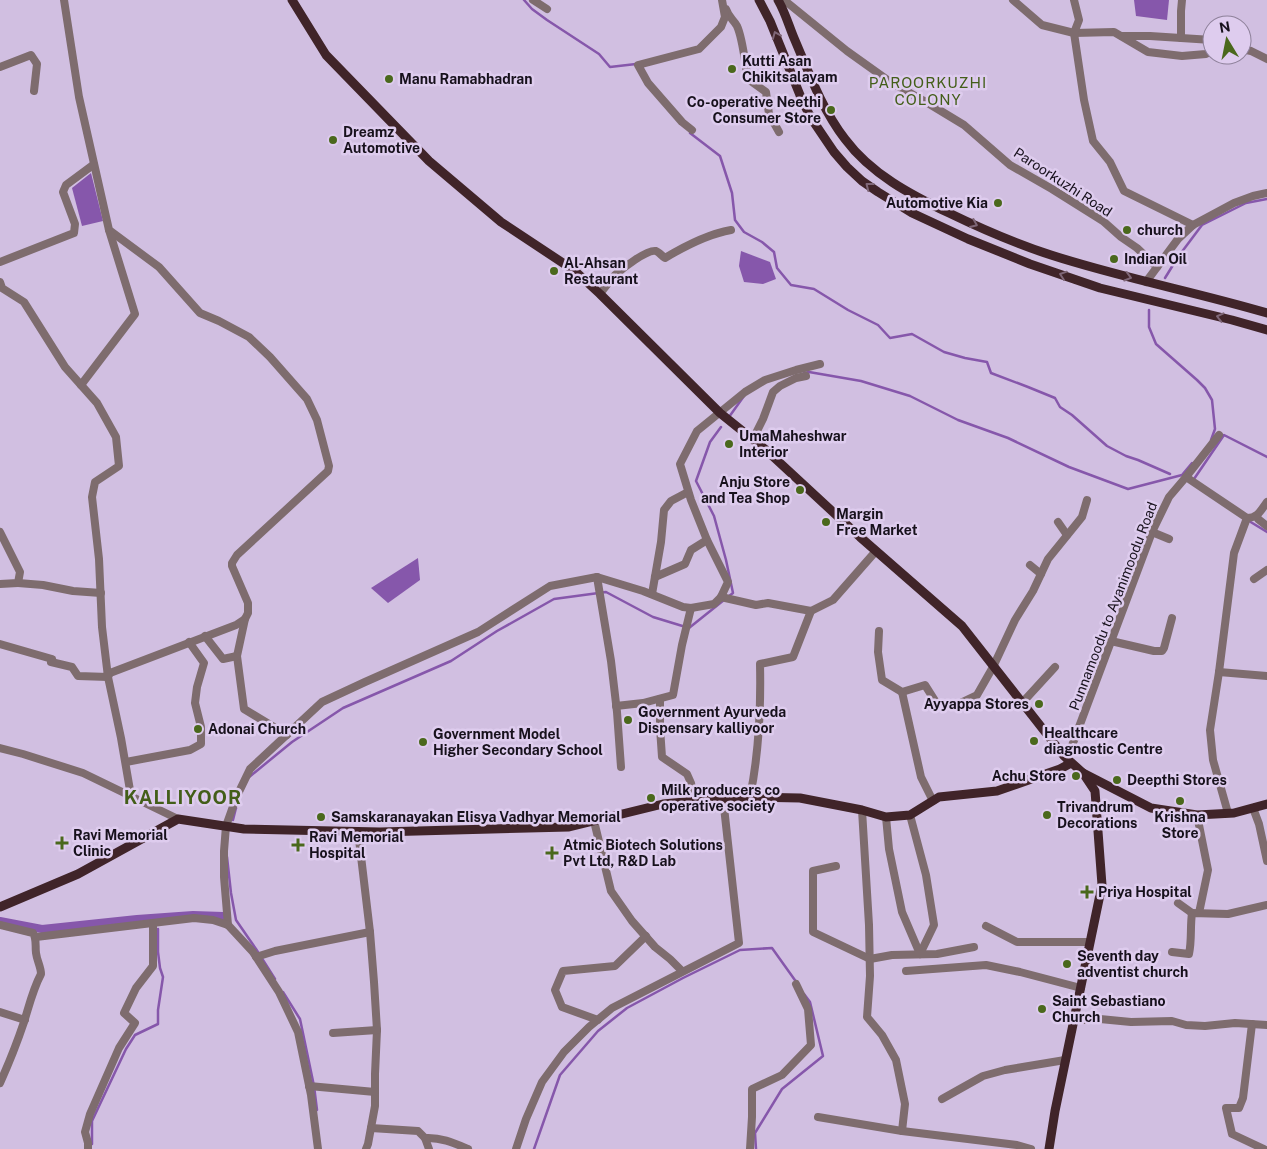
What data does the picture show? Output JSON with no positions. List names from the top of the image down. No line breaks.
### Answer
{"streets":{"street":["Paroorkuzhi Road","Punnamoodu to Ayanimoodu Road"]},"districts":["PAROORKUZHI COLONY","KALLIYOOR"],"places":{"other":["Kutti Asan Chikitsalayam","Manu Ramabhadran","Co-operative Neethi Consumer Store","Dreamz Automotive","Automotive Kia","church","Indian Oil","Al-Ahsan Restaurant","UmaMaheshwar Interior","Anju Store and Tea Shop","Margin Free Market","Ayyappa Stores","Government Ayurveda Dispensary kalliyoor","Adonai Church","Healthcare diagnostic Centre","Government Model Higher Secondary School","Achu Store","Deepthi Stores","Milk producers co operative society","Krishna Store","Trivandrum Decorations","Samskaranayakan Elisya Vadhyar Memorial","Seventh day adventist church","Saint Sebastiano Church"],"health":["Ravi Memorial Clinic","Ravi Memorial Hospital","Atmic Biotech Solutions Pvt Ltd, R&D Lab","Priya Hospital"]},"north":"top"}
